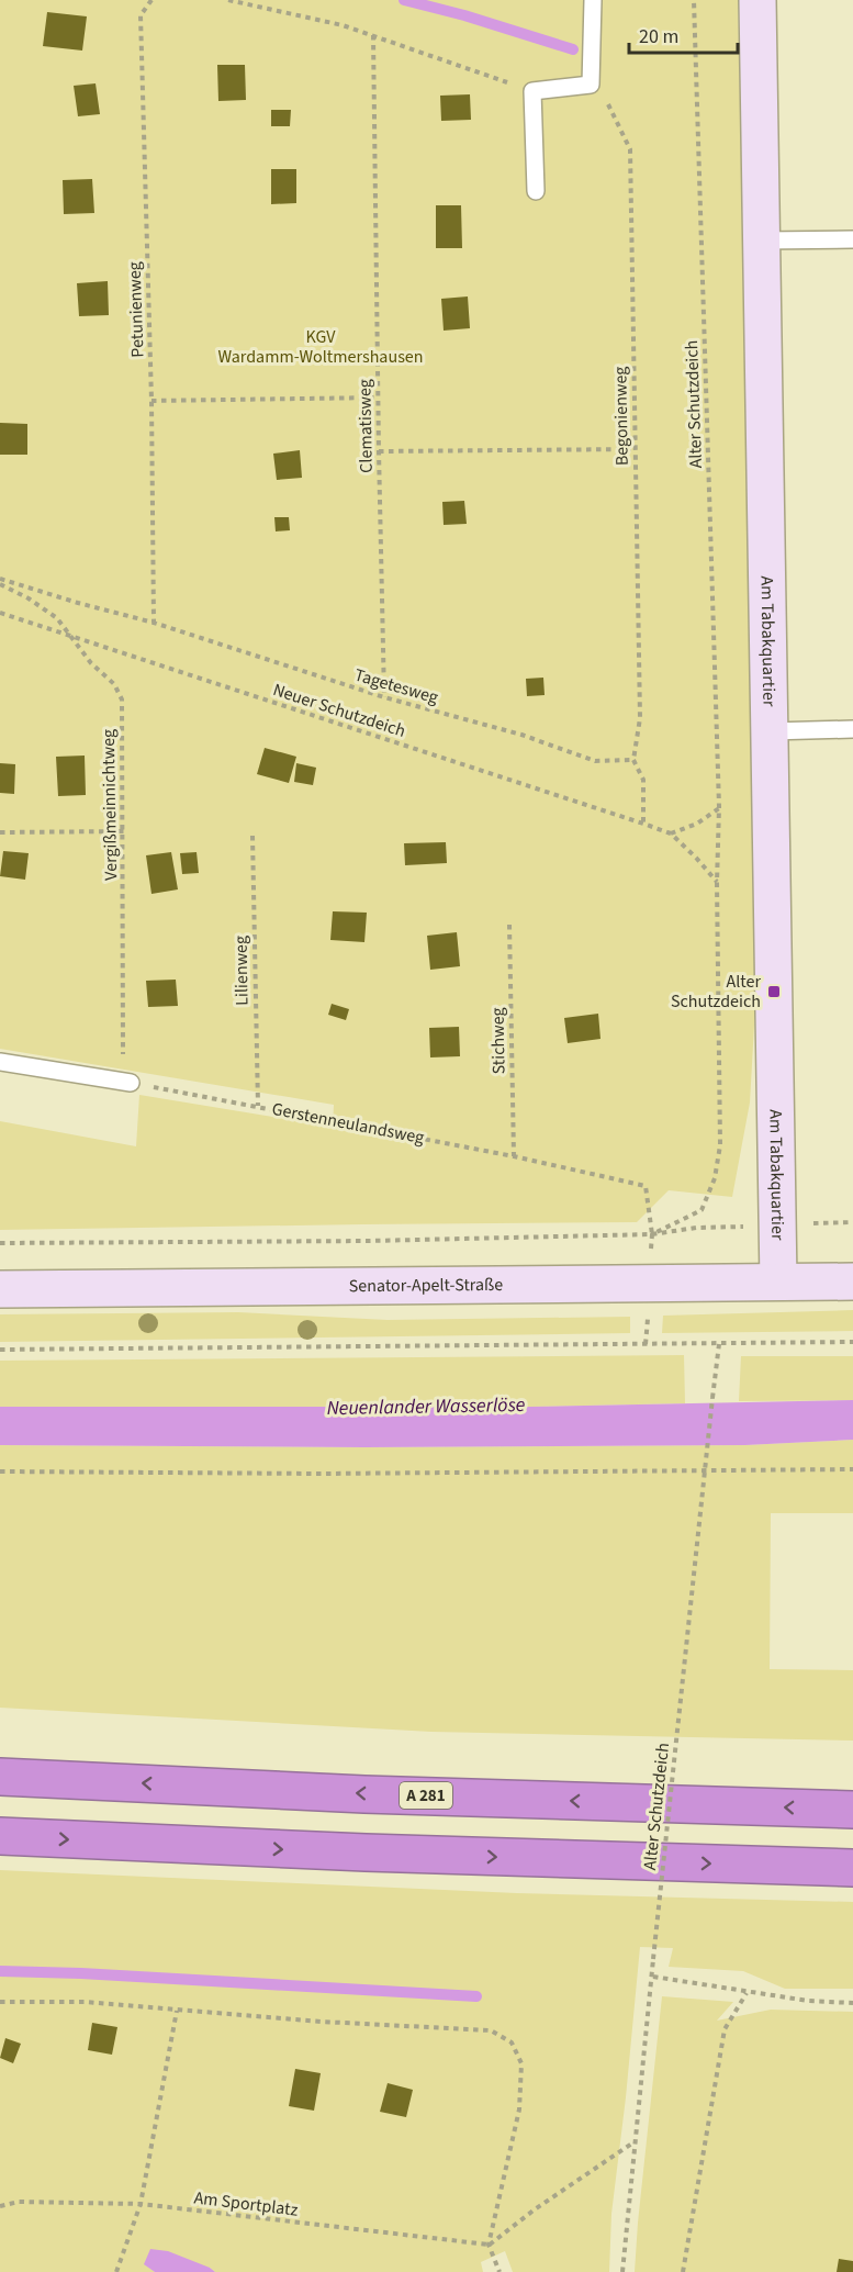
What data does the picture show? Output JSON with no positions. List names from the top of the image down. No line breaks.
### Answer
{"streets":{"highway":["A 281"],"street":["Am Tabakquartier","Senator-Apelt-Straße"],"path":["Petunienweg","Alter Schutzdeich","Begonienweg","Clematisweg","Tagetesweg","Neuer Schutzdeich","Vergißmeinnichtweg","Lilienweg","Stichweg","Gerstenneulandsweg","Am Sportplatz"]},"crossings":[["Petunienweg","Tagetesweg"],["Alter Schutzdeich","Gerstenneulandsweg"],["Begonienweg","Tagetesweg"],["Clematisweg","Tagetesweg"],["Am Tabakquartier","Senator-Apelt-Straße"],["Neuer Schutzdeich","Vergißmeinnichtweg"],["Vergißmeinnichtweg","Gerstenneulandsweg"],["Lilienweg","Gerstenneulandsweg"],["Stichweg","Gerstenneulandsweg"]],"water":["Neuenlander Wasserlöse"],"parks":["KGV Wardamm-Woltmershausen"],"places":{"transit":["Alter Schutzdeich"]},"scale_bar":"20 m"}
